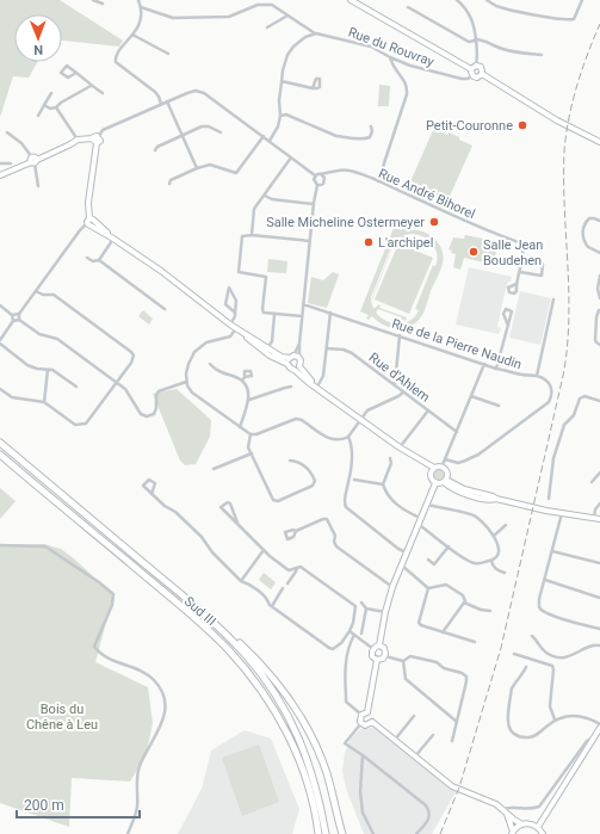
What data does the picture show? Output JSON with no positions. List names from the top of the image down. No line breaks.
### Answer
{"streets":{"highway":["Sud III"],"street":["Rue du Rouvray","Rue André Bihorel","Rue de la Pierre Naudin","Rue d'Ahlem"]},"parks":["Bois du Chêne à Leu"],"places":["Petit-Couronne","Salle Micheline Ostermeyer","L'archipel","Salle Jean Boudehen"],"scale_bar":"200 m","north":"bottom"}
